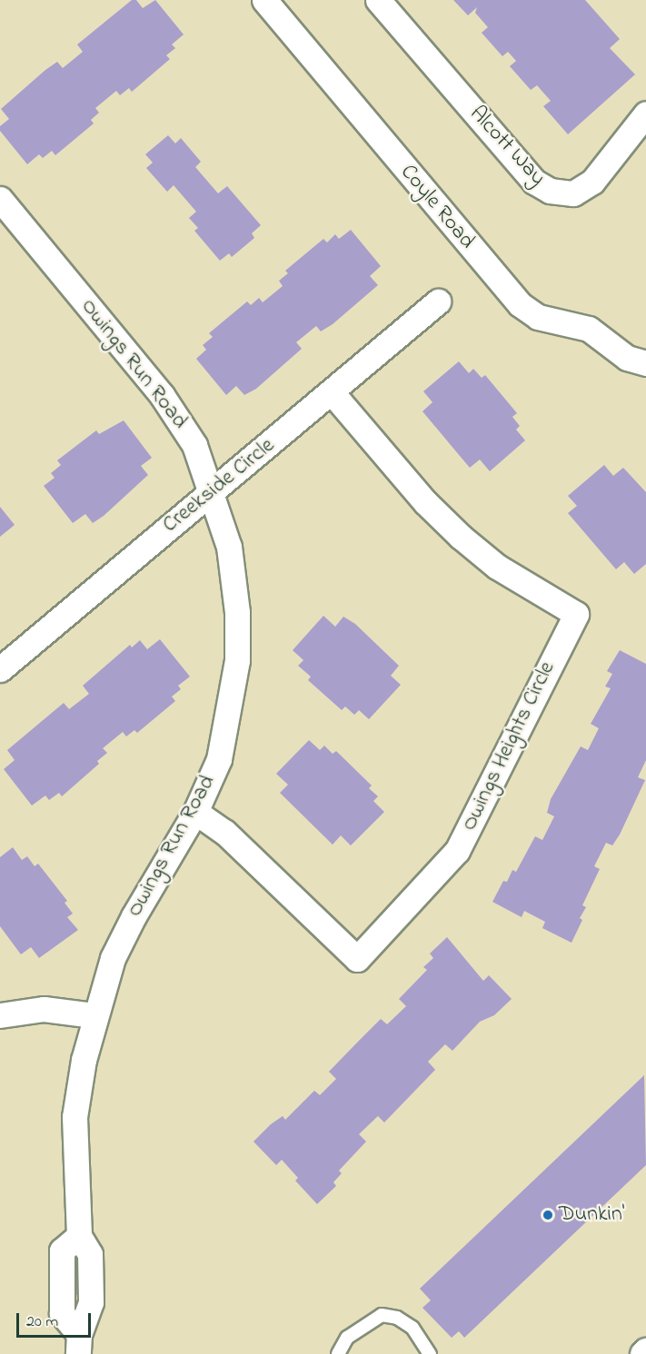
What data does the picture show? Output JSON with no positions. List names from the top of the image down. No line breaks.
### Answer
{"streets":{"street":["Alcott Way","Coyle Road","Owings Run Road","Creekside Circle","Owings Heights Circle"]},"crossings":[["Owings Run Road","Creekside Circle"],["Owings Run Road","Owings Heights Circle"],["Creekside Circle","Owings Heights Circle"]],"places":["Dunkin'"],"scale_bar":"20 m"}
